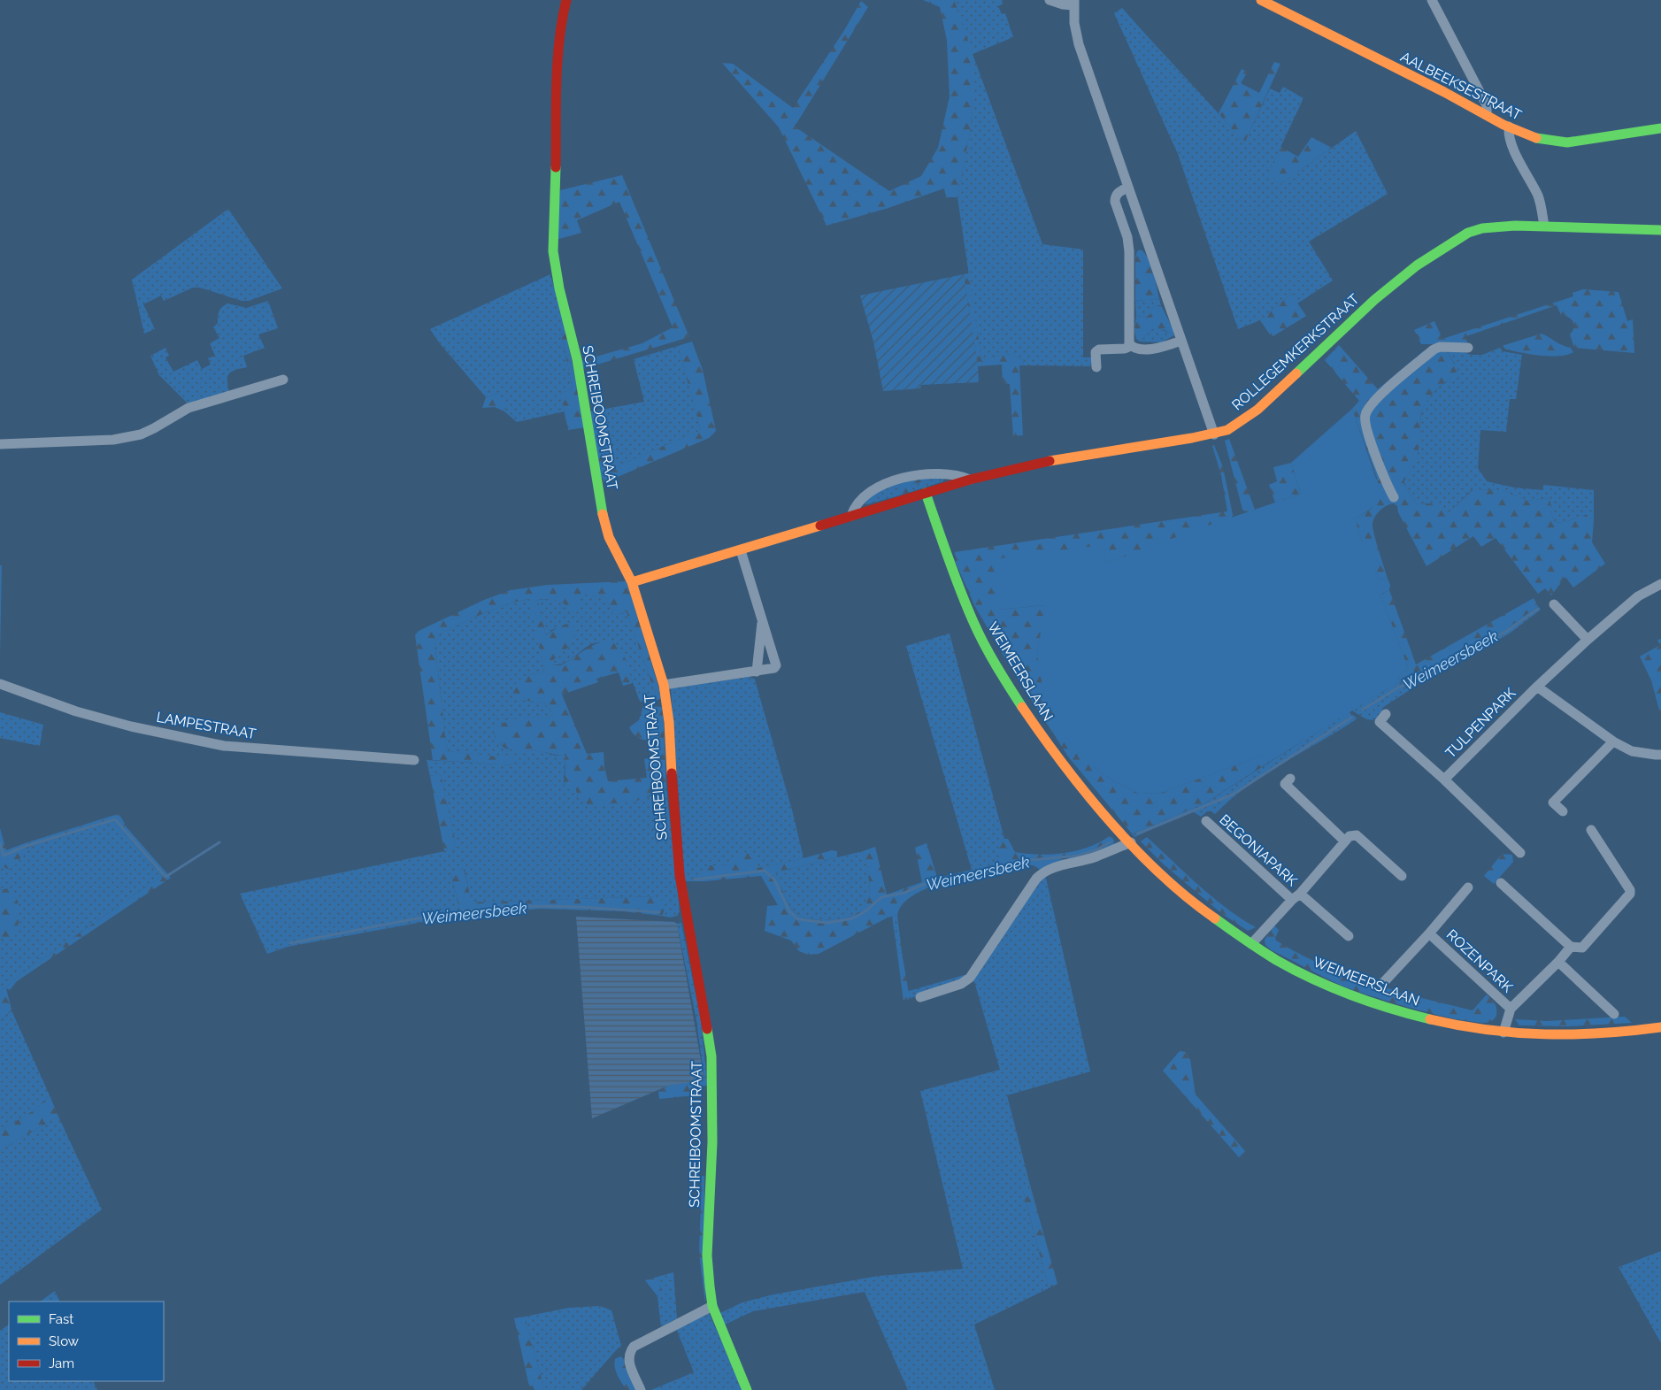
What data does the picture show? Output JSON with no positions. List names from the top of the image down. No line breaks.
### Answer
{"streets":{"street":["AALBEEKSESTRAAT","ROLLEGEMKERKSTRAAT","SCHREIBOOMSTRAAT","WEIMEERSLAAN","TULPENPARK","LAMPESTRAAT","BEGONIAPARK","ROZENPARK"]},"crossings":[["ROLLEGEMKERKSTRAAT","SCHREIBOOMSTRAAT"],["ROLLEGEMKERKSTRAAT","WEIMEERSLAAN"],["WEIMEERSLAAN","BEGONIAPARK"],["WEIMEERSLAAN","ROZENPARK"]],"water":["Weimeersbeek"],"legend":["Fast","Slow","Jam"]}
